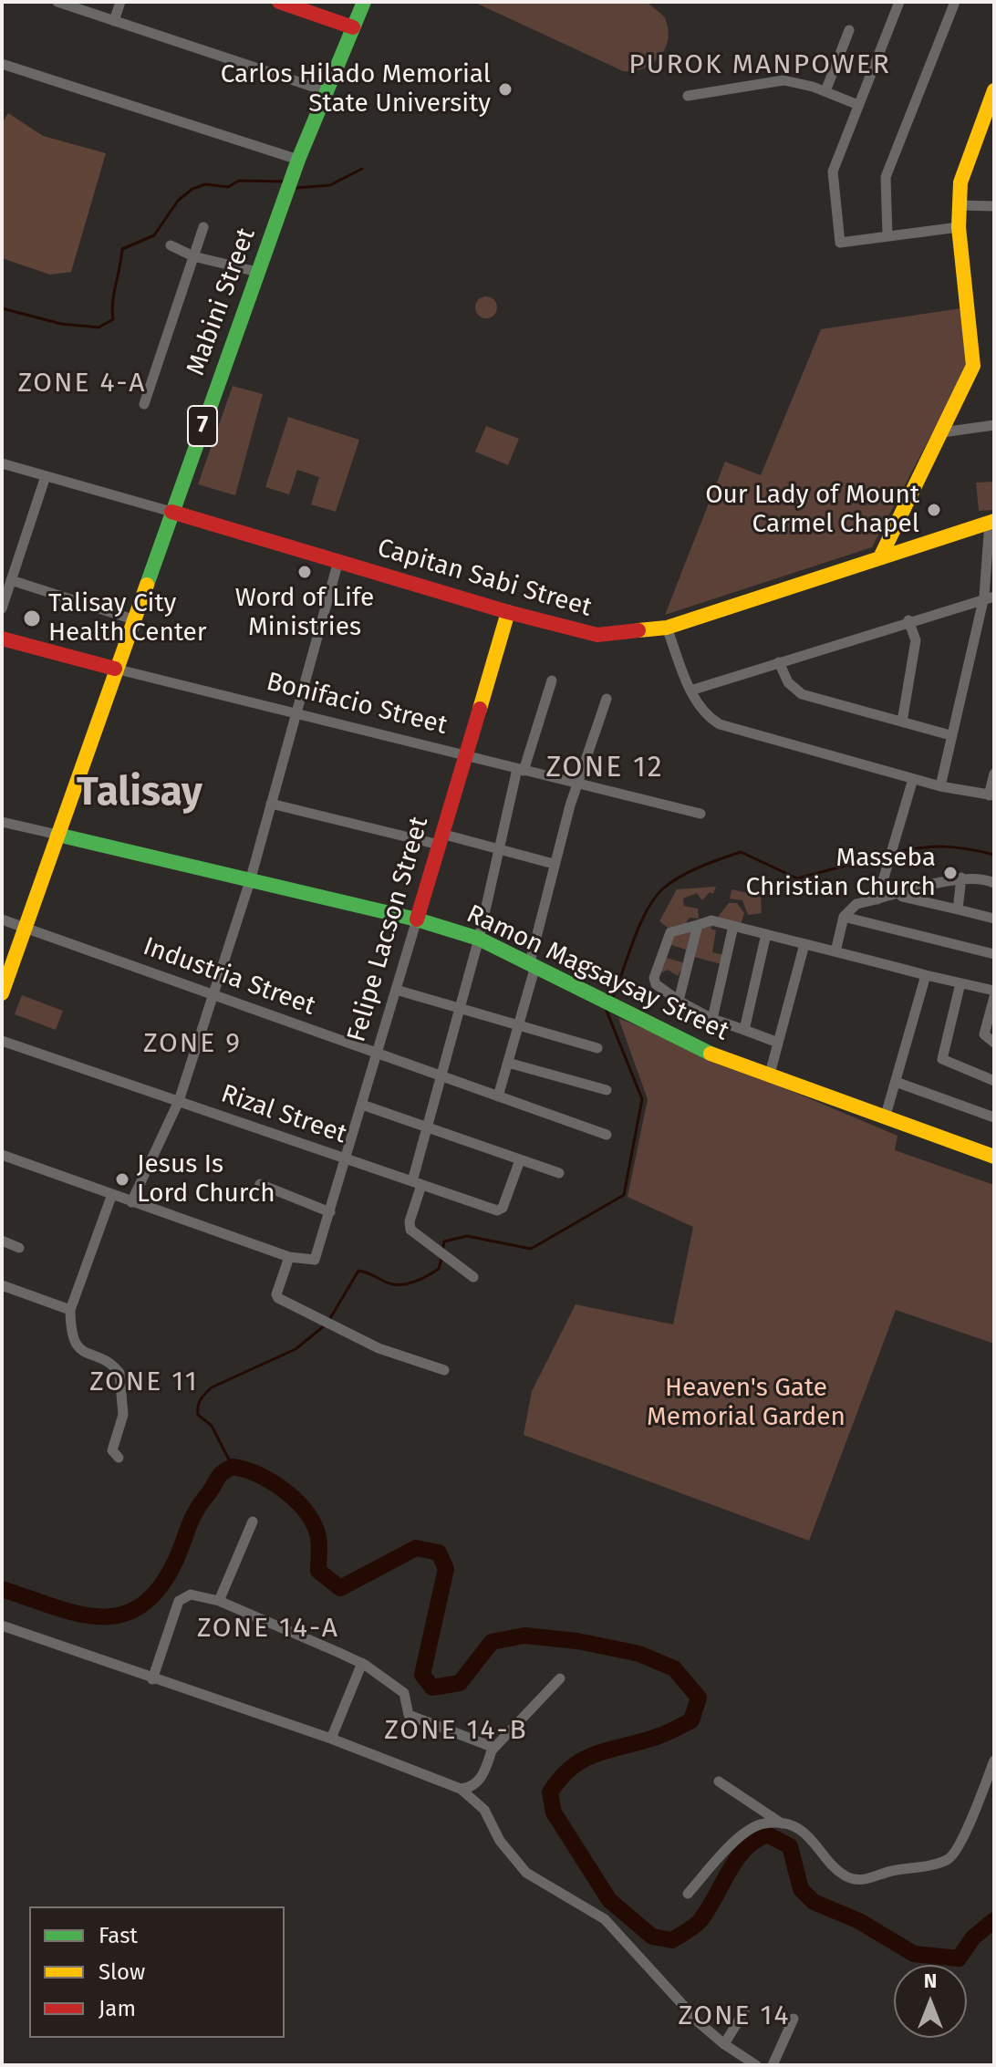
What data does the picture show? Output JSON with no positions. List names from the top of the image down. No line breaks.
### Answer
{"streets":{"main road":["Mabini Street","7","Capitan Sabi Street","Bonifacio Street","Felipe Lacson Street","Ramon Magsaysay Street"],"street":["Industria Street","Rizal Street"]},"crossings":[["Mabini Street","Capitan Sabi Street"],["Mabini Street","Bonifacio Street"],["Mabini Street","Ramon Magsaysay Street"],["Mabini Street","Industria Street"],["Capitan Sabi Street","Felipe Lacson Street"],["Bonifacio Street","Felipe Lacson Street"],["Felipe Lacson Street","Ramon Magsaysay Street"],["Felipe Lacson Street","Industria Street"],["Felipe Lacson Street","Rizal Street"]],"districts":["PUROK MANPOWER","ZONE 4-A","ZONE 12","Talisay","ZONE 9","ZONE 11","ZONE 14-A","ZONE 14-B","ZONE 14"],"parks":["Heaven's Gate Memorial Garden"],"places":["Carlos Hilado Memorial State University","Our Lady of Mount Carmel Chapel","Word of Life Ministries","Talisay City Health Center","Masseba Christian Church","Jesus Is Lord Church"],"legend":["Fast","Slow","Jam"],"north":"top"}
